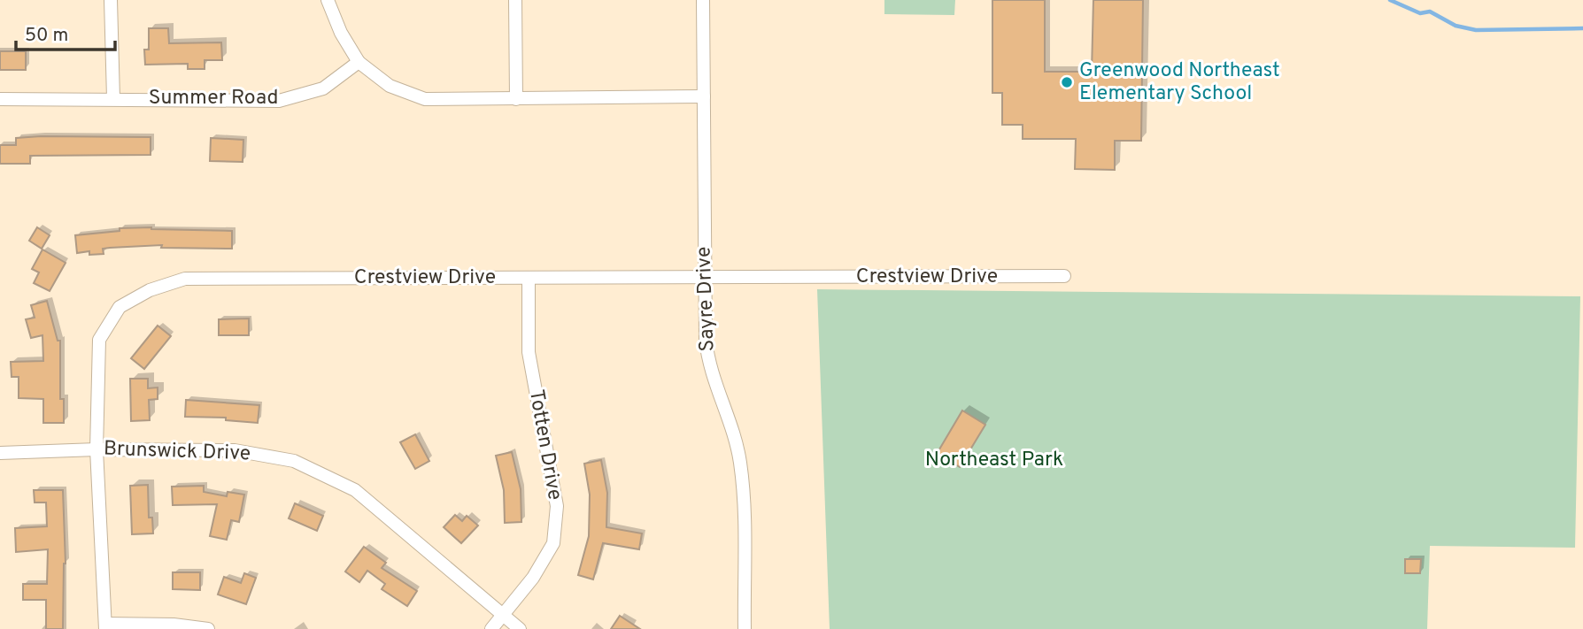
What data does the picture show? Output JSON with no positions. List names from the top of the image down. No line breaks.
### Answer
{"streets":{"street":["Summer Road","Crestview Drive","Sayre Drive","Totten Drive","Brunswick Drive"]},"crossings":[["Crestview Drive","Sayre Drive"],["Crestview Drive","Totten Drive"],["Crestview Drive","Brunswick Drive"],["Totten Drive","Brunswick Drive"]],"parks":["Northeast Park"],"places":["Greenwood Northeast Elementary School"],"scale_bar":"50 m"}
